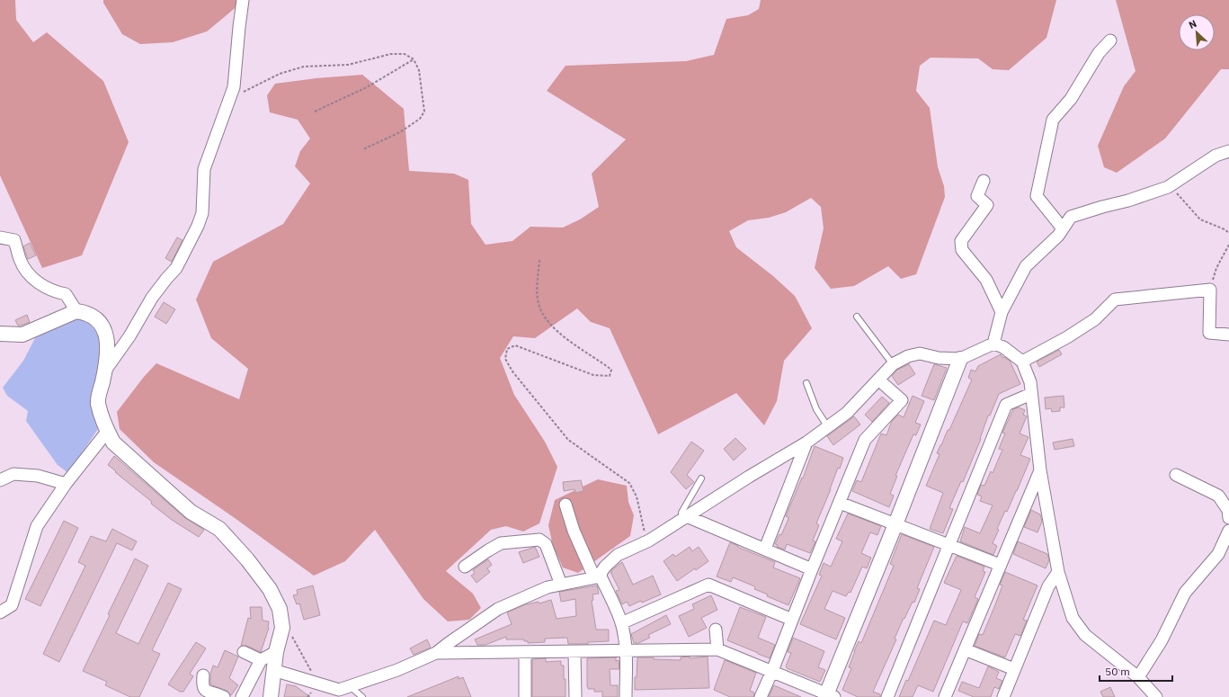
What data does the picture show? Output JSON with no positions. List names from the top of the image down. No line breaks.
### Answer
{"scale_bar":"50 m","north":"top left"}
